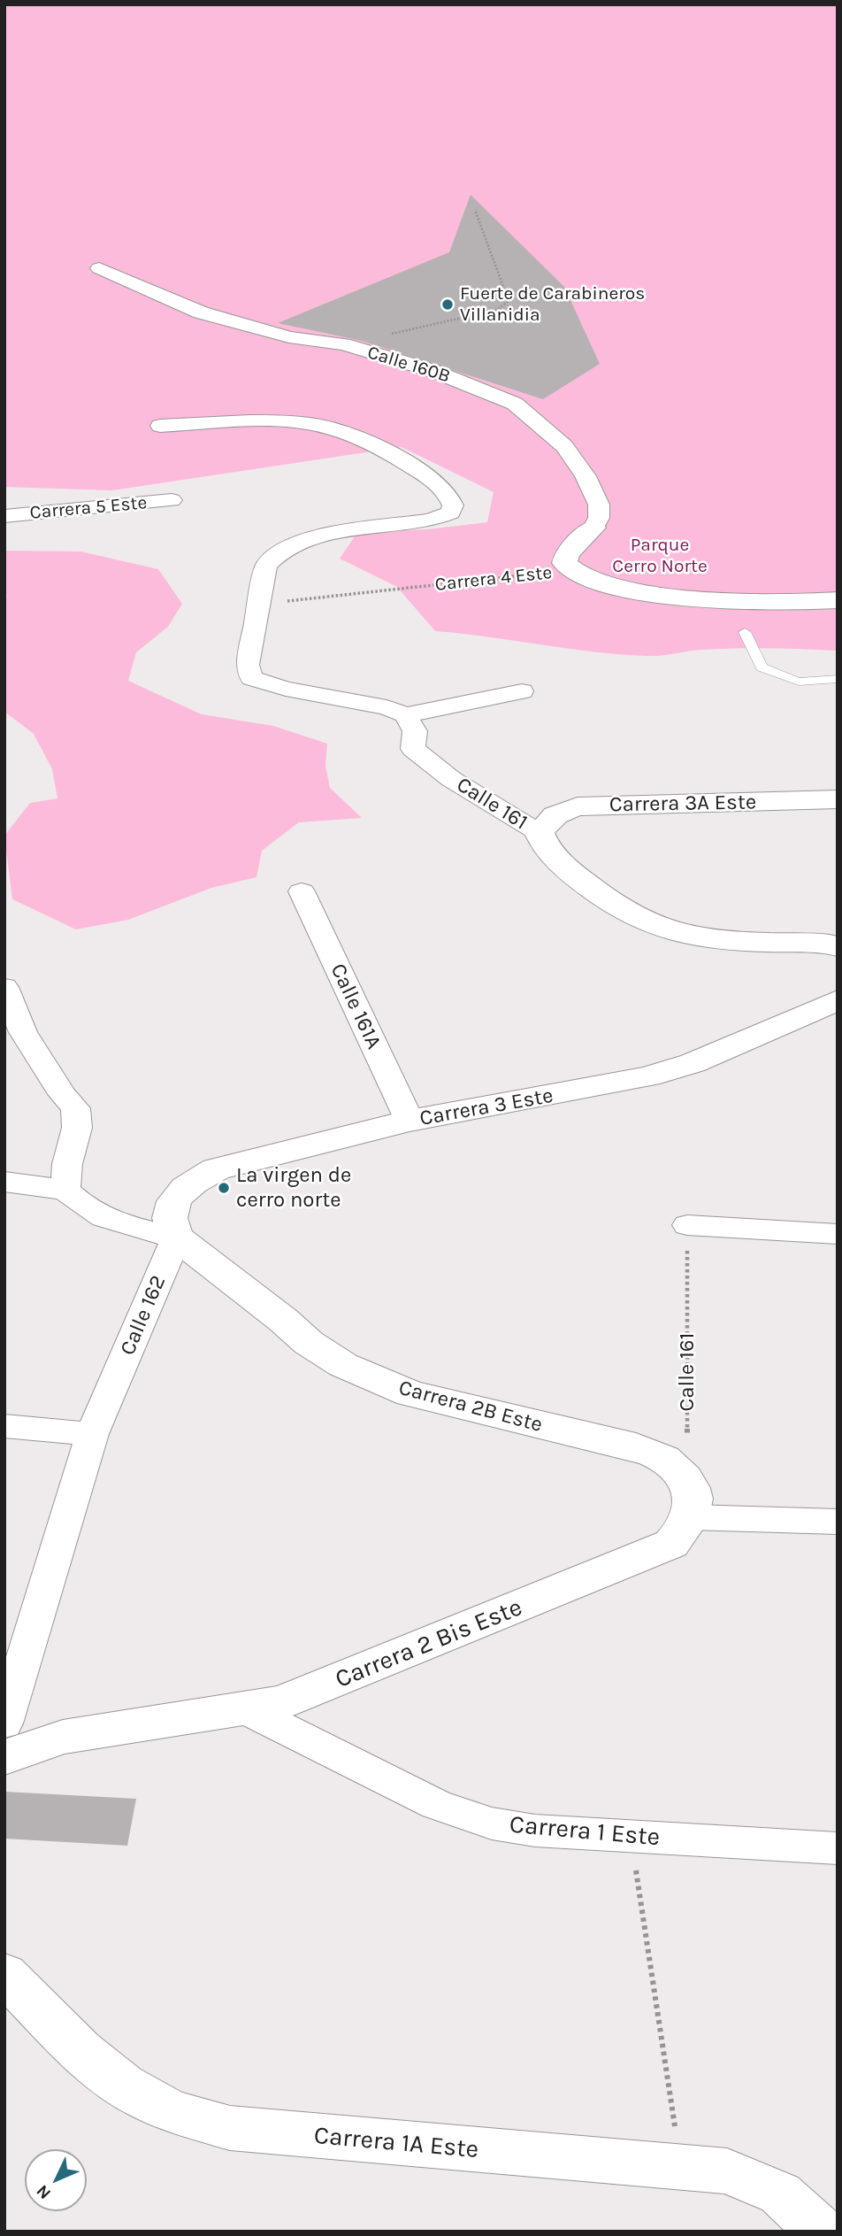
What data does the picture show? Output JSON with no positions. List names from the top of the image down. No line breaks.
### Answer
{"streets":{"street":["Calle 160B","Carrera 5 Este","Carrera 4 Este","Calle 161","Carrera 3A Este","Calle 161A","Carrera 3 Este","Calle 162","Carrera 2B Este","Carrera 2 Bis Este","Carrera 1 Este","Carrera 1A Este"]},"crossings":[["Calle 160B","Carrera 4 Este"],["Calle 161","Carrera 3A Este"],["Calle 161","Carrera 2B Este"],["Calle 161","Carrera 2 Bis Este"],["Calle 161A","Carrera 3 Este"],["Carrera 3 Este","Calle 162"],["Carrera 3 Este","Carrera 2B Este"],["Calle 162","Carrera 2B Este"],["Carrera 2B Este","Carrera 2 Bis Este"],["Carrera 2 Bis Este","Carrera 1 Este"]],"parks":["Parque Cerro Norte"],"places":["Fuerte de Carabineros Villanidia","La virgen de cerro norte"],"north":"bottom left"}
